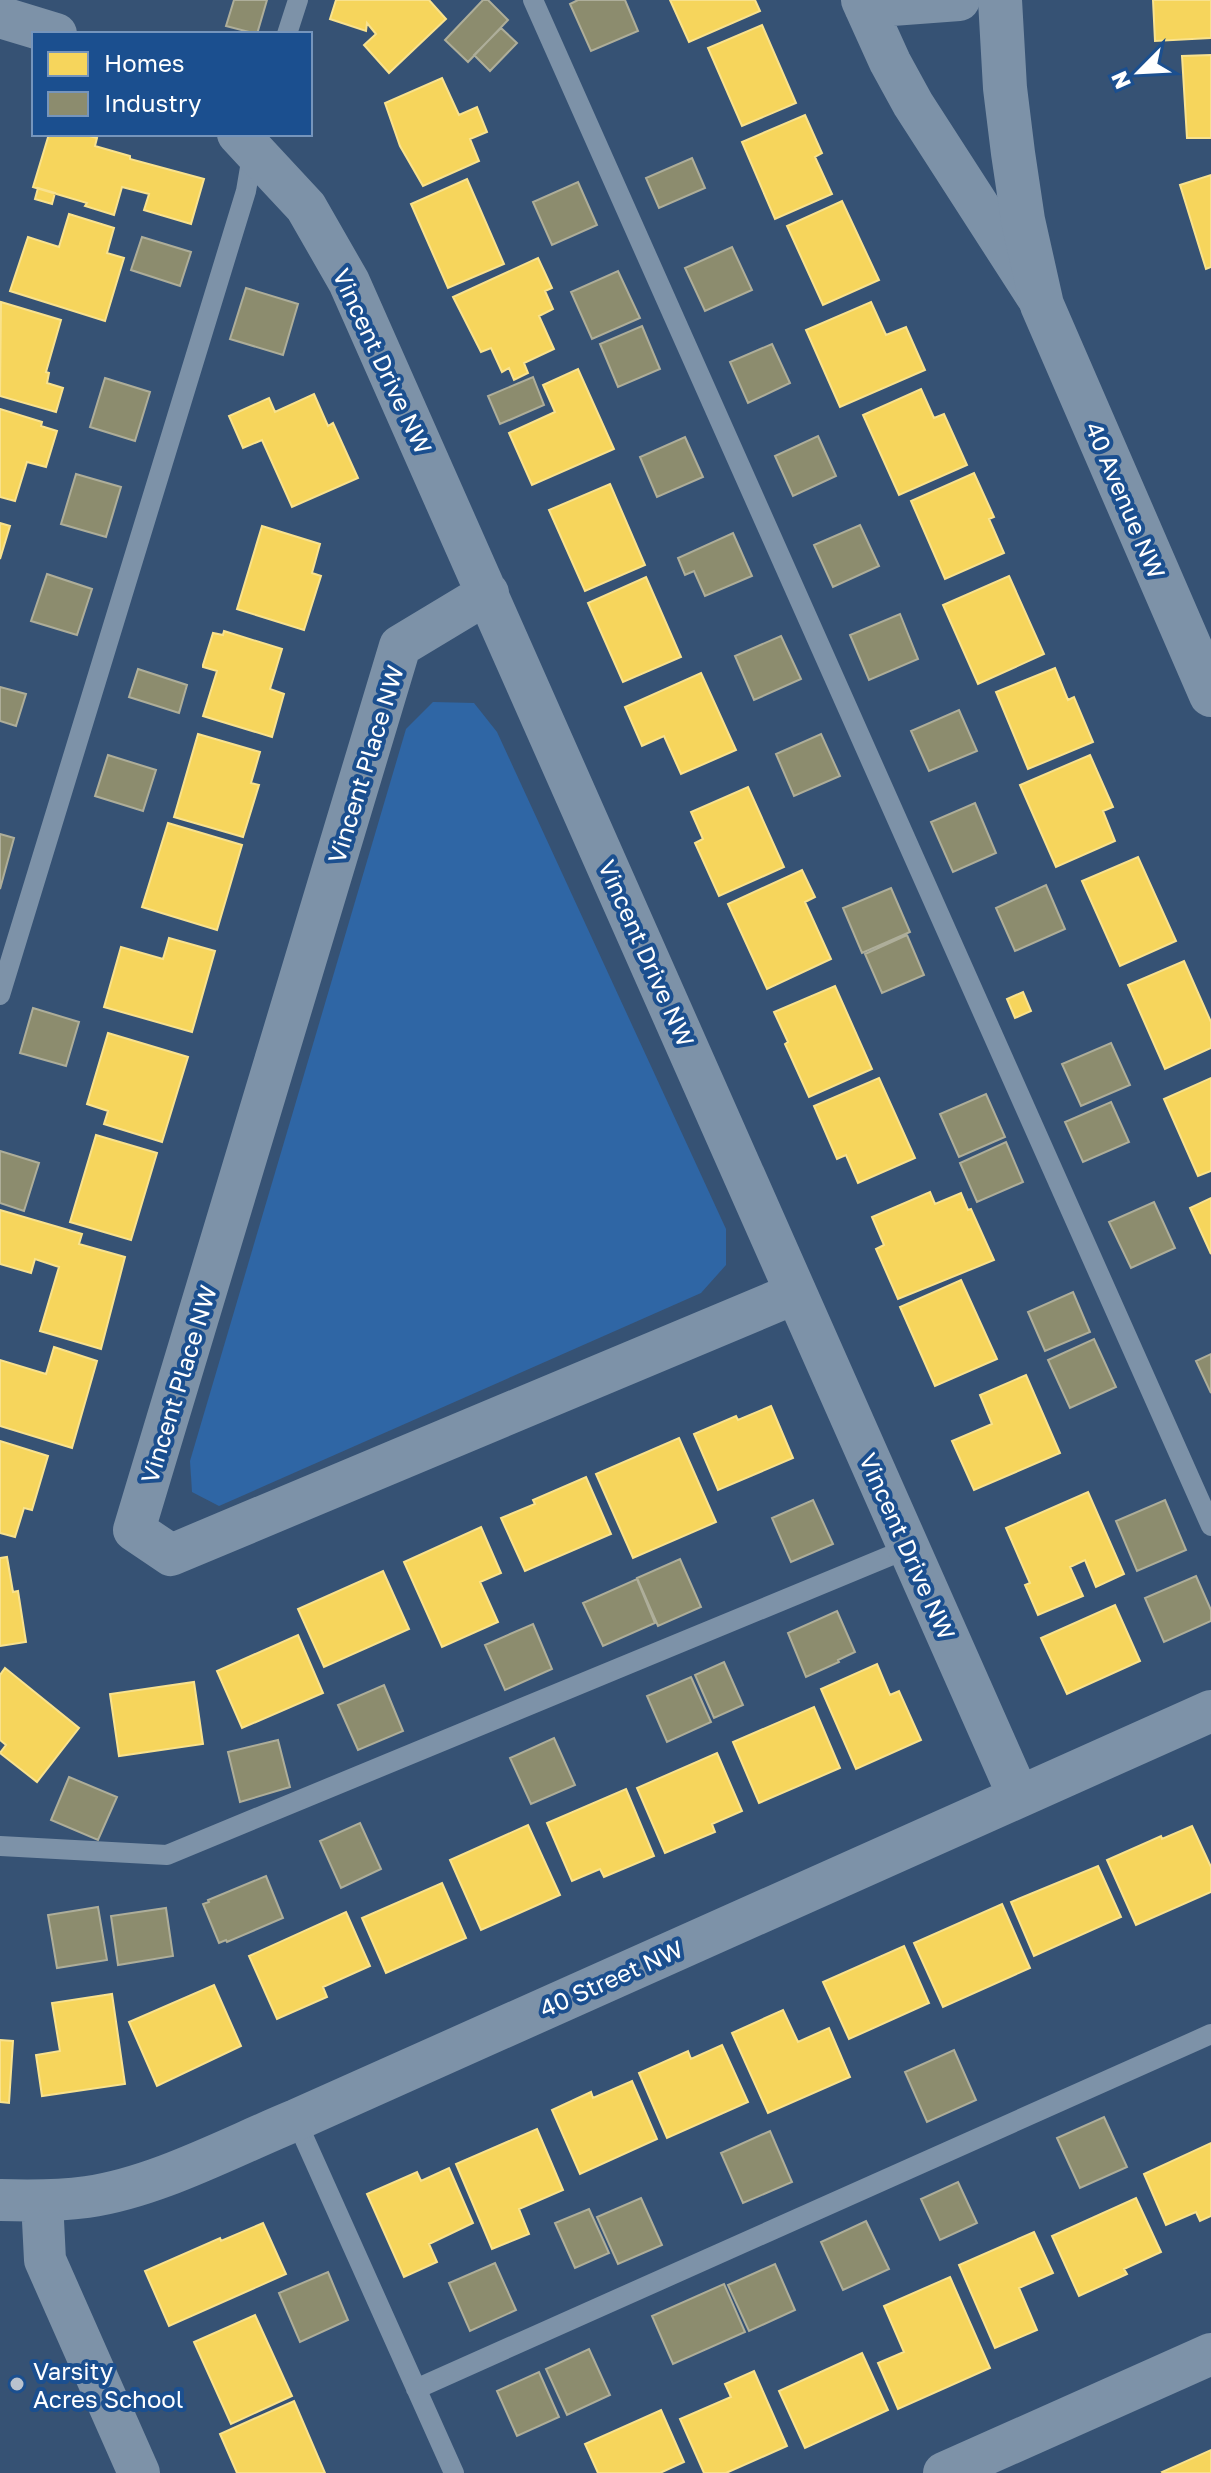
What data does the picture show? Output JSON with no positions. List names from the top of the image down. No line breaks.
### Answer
{"streets":{"street":["Vincent Drive NW","40 Avenue NW","Vincent Place NW","40 Street NW"]},"crossings":[["Vincent Drive NW","Vincent Place NW"],["Vincent Drive NW","40 Street NW"]],"places":["Varsity Acres School"],"legend":["Homes","Industry"],"north":"bottom left"}
